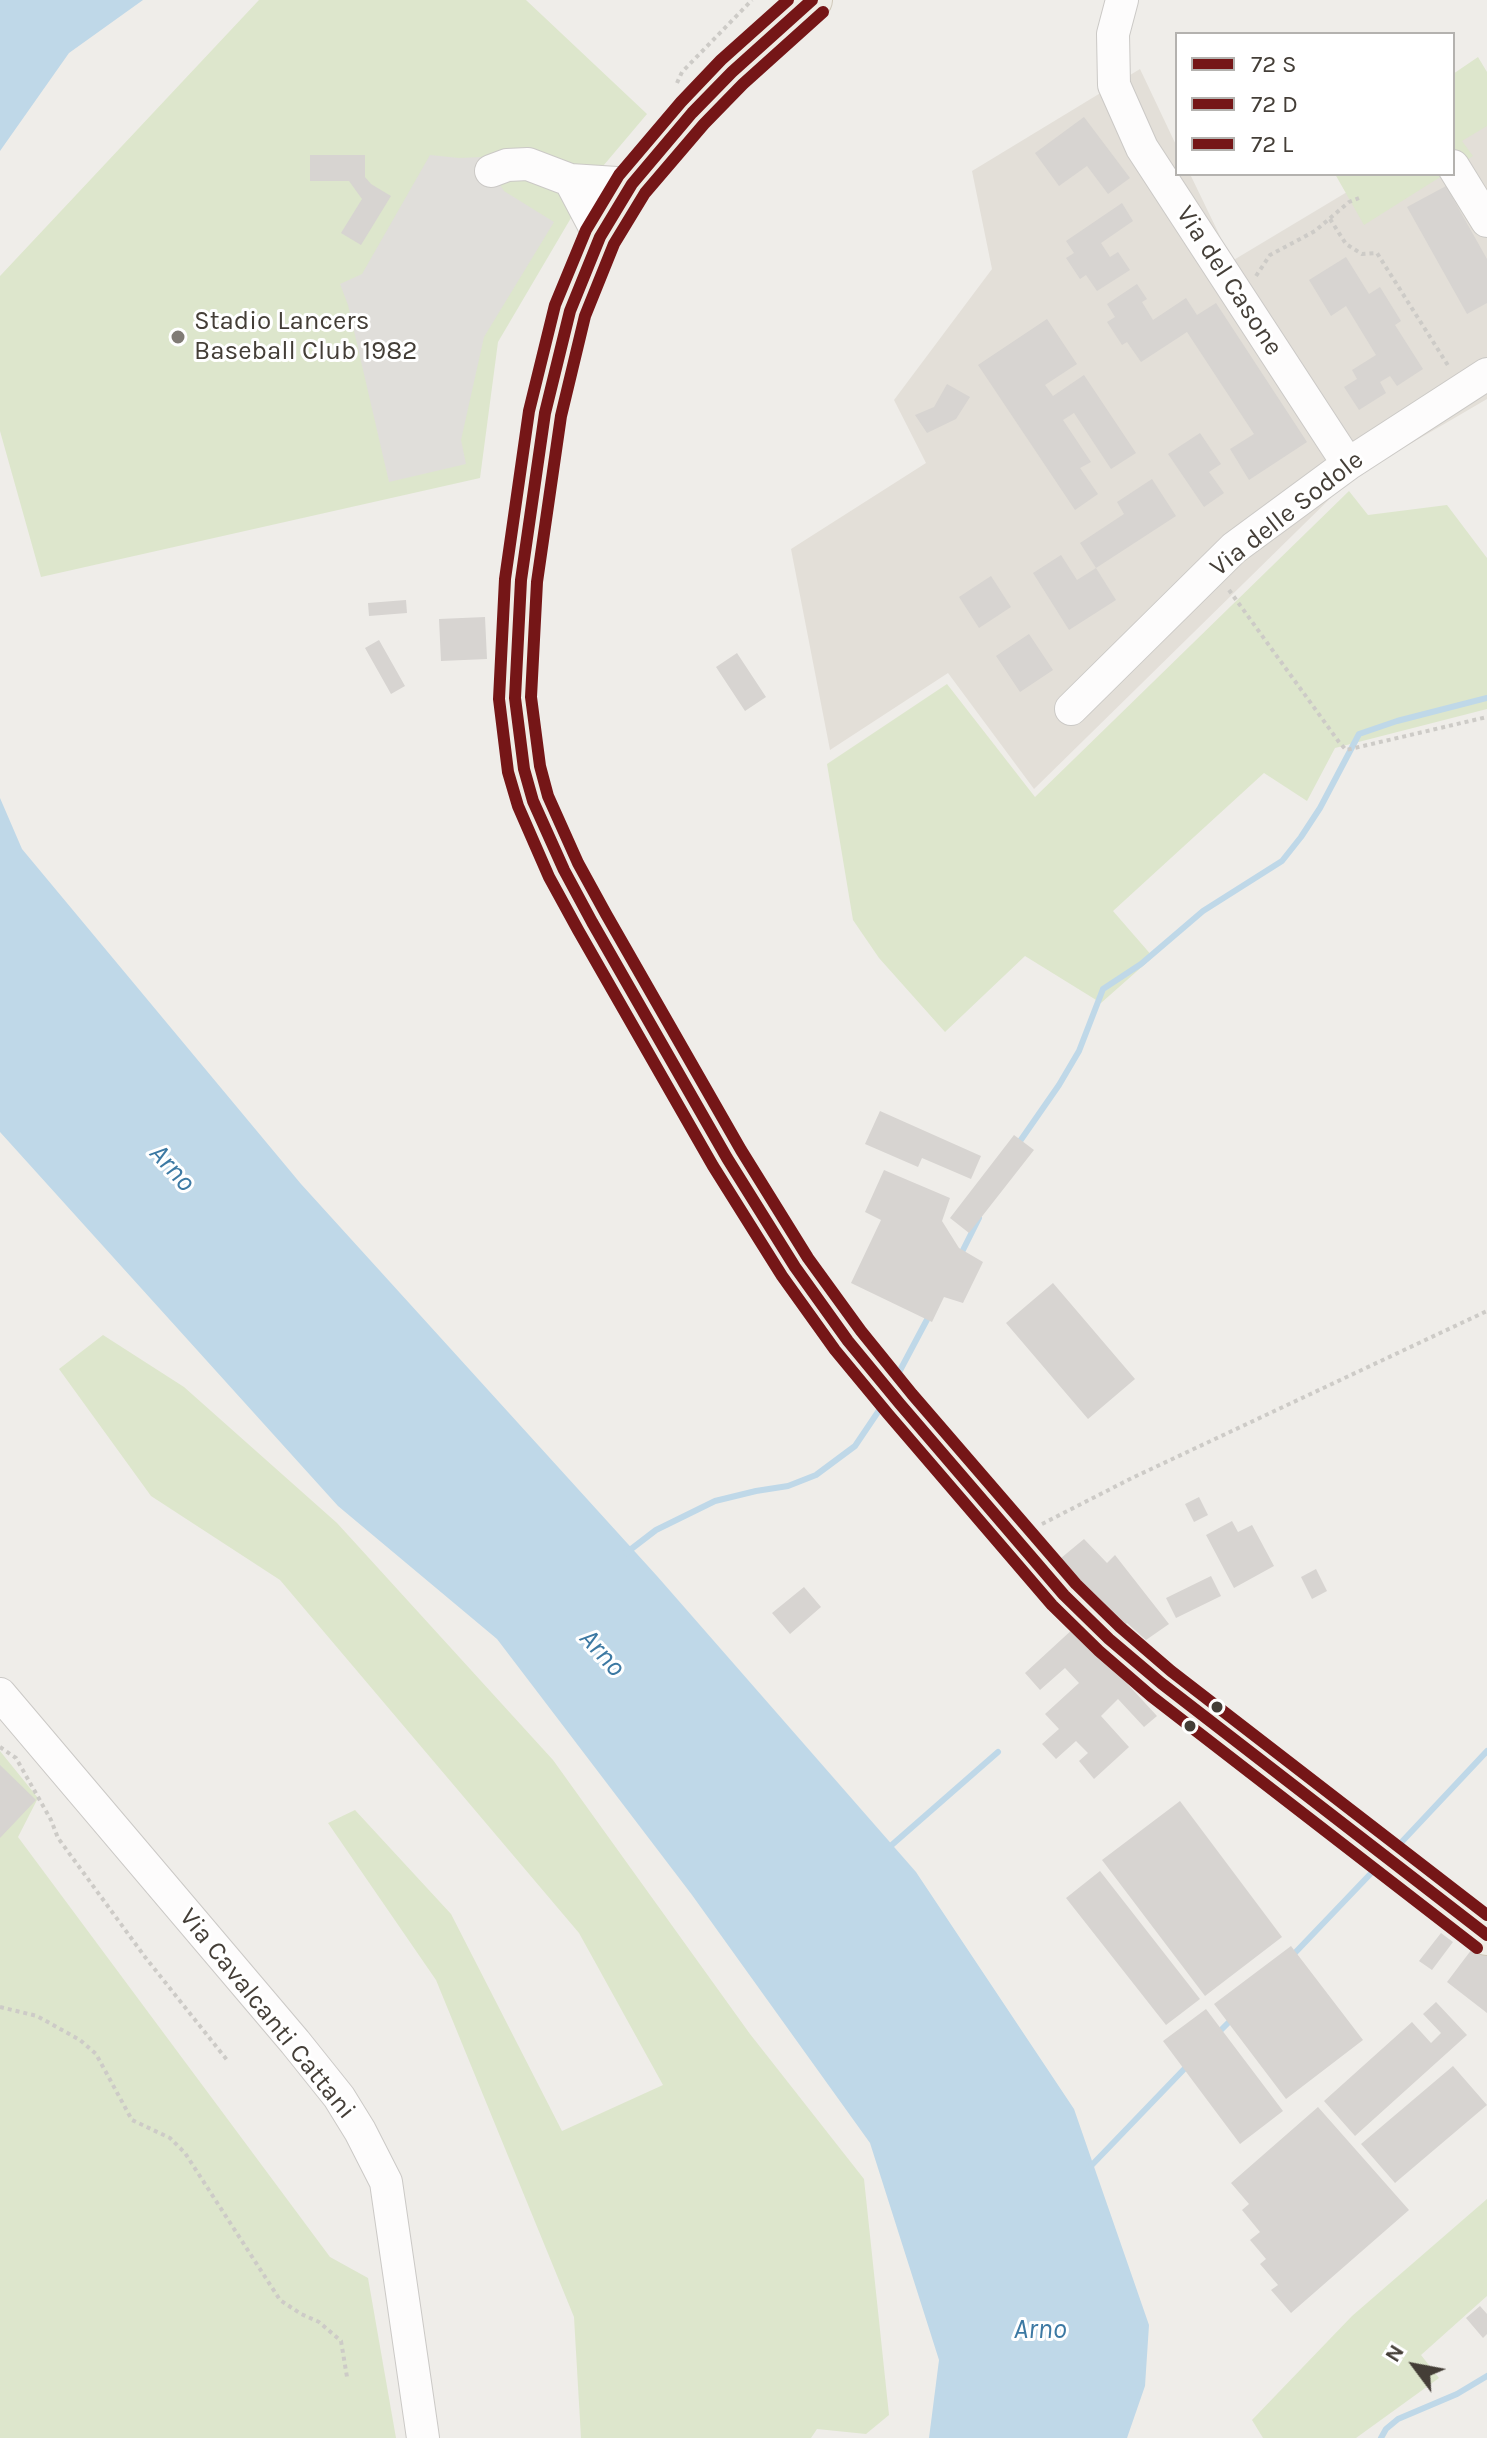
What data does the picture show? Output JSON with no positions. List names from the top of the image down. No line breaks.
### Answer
{"streets":{"street":["Via del Casone","Via delle Sodole","Via Cavalcanti Cattani"]},"crossings":[["Via del Casone","Via delle Sodole"]],"water":["Arno"],"places":["Stadio Lancers Baseball Club 1982"],"legend":["72 S","72 D","72 L"],"north":"top left"}
